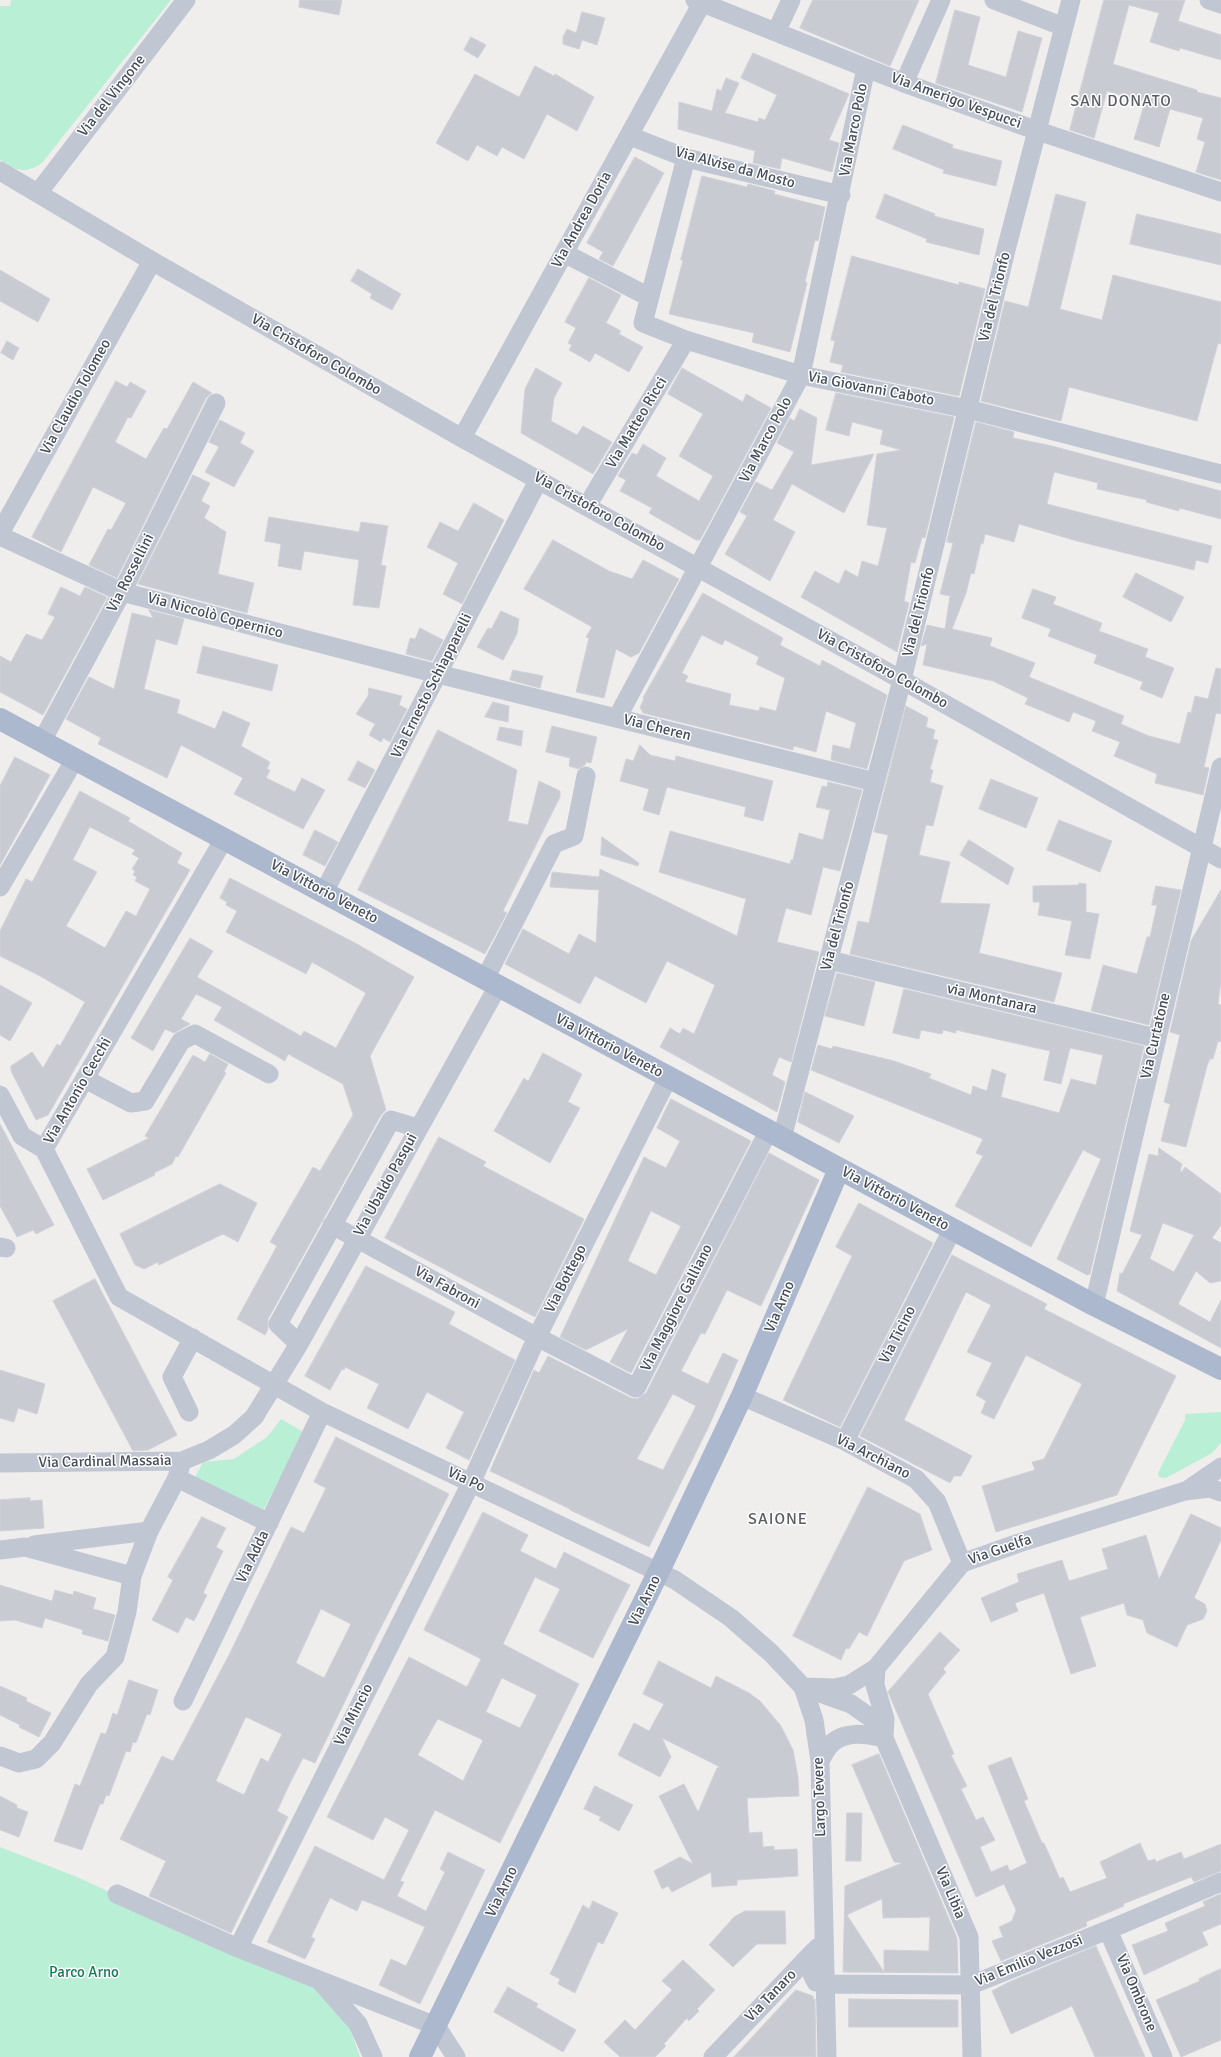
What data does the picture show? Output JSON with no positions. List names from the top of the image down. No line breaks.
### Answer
{"streets":{"main road":["Via Vittorio Veneto","Via Arno"],"street":["Via del Vingone","Via Amerigo Vespucci","Via Marco Polo","Via Alvise da Mosto","Via Andrea Doria","Via del Trionfo","Via Cristoforo Colombo","Via Giovanni Caboto","Via Claudio Tolomeo","Via Matteo Ricci","Via Rossellini","Via Niccolò Copernico","Via Ernesto Schiapparelli","Via Cheren","via Montanara","Via Curtatone","Via Antonio Cecchi","Via Ubaldo Pasqui","Via Bottego","Via Fabroni","Via Maggiore Galliano","Via Ticino","Via Archiano","Via Cardinal Massaia","Via Po","Via Guelfa","Via Adda","Via Mincio","Largo Tevere","Via Libia","Via Emilio Vezzosi","Via Ombrone","Via Tanaro"]},"crossings":[["Via del Vingone","Via Cristoforo Colombo"],["Via Amerigo Vespucci","Via Marco Polo"],["Via Amerigo Vespucci","Via Andrea Doria"],["Via Amerigo Vespucci","Via del Trionfo"],["Via Marco Polo","Via Alvise da Mosto"],["Via Marco Polo","Via Cristoforo Colombo"],["Via Marco Polo","Via Giovanni Caboto"],["Via Marco Polo","Via Cheren"],["Via Alvise da Mosto","Via Andrea Doria"],["Via Andrea Doria","Via Cristoforo Colombo"],["Via del Trionfo","Via Cristoforo Colombo"],["Via del Trionfo","Via Giovanni Caboto"],["Via del Trionfo","Via Cheren"],["Via del Trionfo","Via Vittorio Veneto"],["Via del Trionfo","via Montanara"],["Via del Trionfo","Via Maggiore Galliano"],["Via Cristoforo Colombo","Via Claudio Tolomeo"],["Via Cristoforo Colombo","Via Matteo Ricci"],["Via Cristoforo Colombo","Via Ernesto Schiapparelli"],["Via Cristoforo Colombo","Via Curtatone"],["Via Giovanni Caboto","Via Matteo Ricci"],["Via Rossellini","Via Niccolò Copernico"],["Via Rossellini","Via Vittorio Veneto"],["Via Niccolò Copernico","Via Ernesto Schiapparelli"],["Via Niccolò Copernico","Via Cheren"],["Via Ernesto Schiapparelli","Via Cheren"],["Via Ernesto Schiapparelli","Via Vittorio Veneto"],["Via Vittorio Veneto","Via Curtatone"],["Via Vittorio Veneto","Via Antonio Cecchi"],["Via Vittorio Veneto","Via Ubaldo Pasqui"],["Via Vittorio Veneto","Via Bottego"],["Via Vittorio Veneto","Via Arno"],["Via Vittorio Veneto","Via Maggiore Galliano"],["Via Vittorio Veneto","Via Ticino"],["via Montanara","Via Curtatone"],["Via Antonio Cecchi","Via Ubaldo Pasqui"],["Via Antonio Cecchi","Via Cardinal Massaia"],["Via Antonio Cecchi","Via Po"],["Via Ubaldo Pasqui","Via Fabroni"],["Via Ubaldo Pasqui","Via Cardinal Massaia"],["Via Ubaldo Pasqui","Via Po"],["Via Bottego","Via Fabroni"],["Via Bottego","Via Maggiore Galliano"],["Via Bottego","Via Po"],["Via Bottego","Via Mincio"],["Via Fabroni","Via Maggiore Galliano"],["Via Arno","Via Archiano"],["Via Arno","Via Po"],["Via Ticino","Via Archiano"],["Via Archiano","Via Guelfa"],["Via Cardinal Massaia","Via Po"],["Via Po","Via Adda"],["Via Po","Via Mincio"],["Via Po","Largo Tevere"],["Via Guelfa","Largo Tevere"],["Via Guelfa","Via Libia"],["Largo Tevere","Via Libia"],["Largo Tevere","Via Emilio Vezzosi"],["Largo Tevere","Via Tanaro"],["Via Libia","Via Emilio Vezzosi"],["Via Emilio Vezzosi","Via Ombrone"]],"districts":["SAN DONATO","SAIONE"],"parks":["Parco Arno"]}
